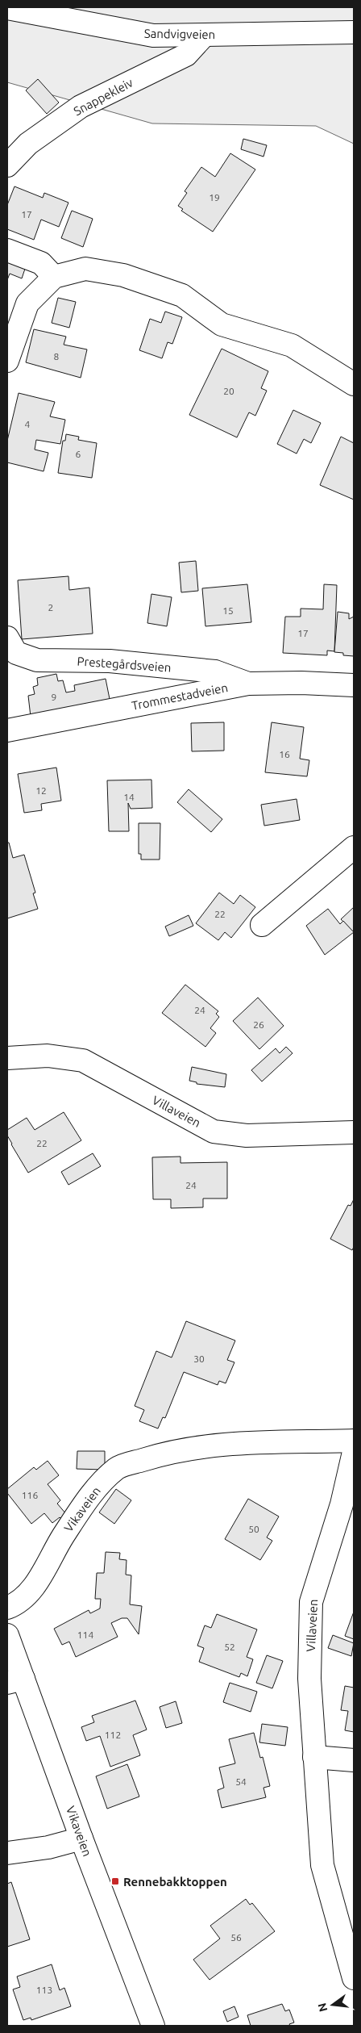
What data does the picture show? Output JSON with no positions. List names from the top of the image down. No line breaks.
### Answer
{"streets":{"street":["Sandvigveien","Snappekleiv","Prestegårdsveien","Trommestadveien","Villaveien","Vikaveien"]},"crossings":[["Sandvigveien","Snappekleiv"],["Prestegårdsveien","Trommestadveien"]],"places":{"transit":["Rennebakktoppen"]},"house_numbers":["19","17","8","20","4","6","2","15","17","9","16","12","14","22","24","26","22","24","30","116","50","114","52","112","54","56","113"],"north":"left"}
